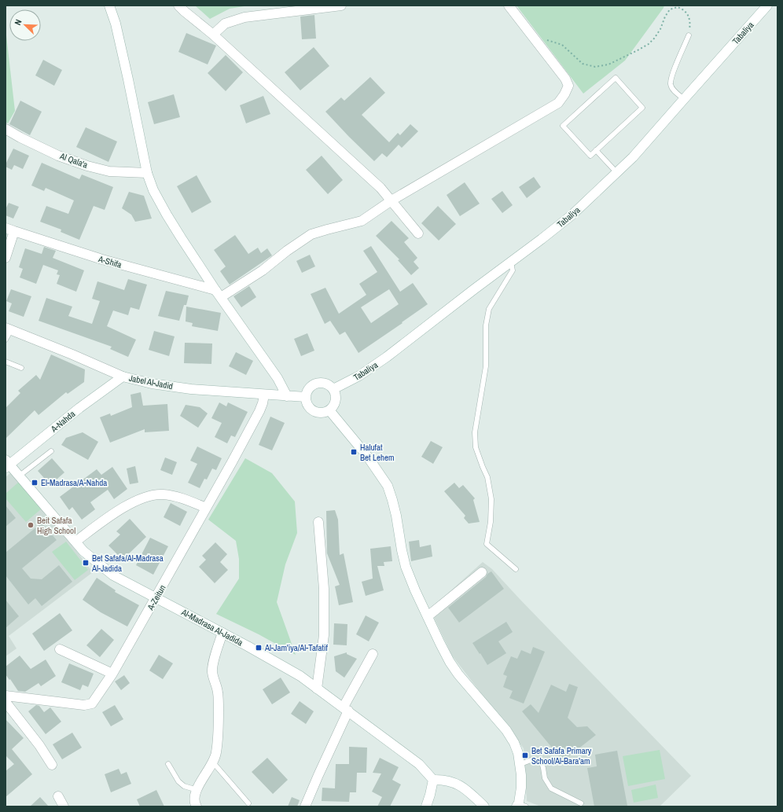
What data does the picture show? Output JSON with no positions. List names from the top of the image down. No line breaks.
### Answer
{"streets":{"street":["Tabaliya","Al Qala'a","A-Shifa","Jabel Al-Jadid","A-Nahda","A-Zeitun","Al-Madrasa Al-Jadida"]},"crossings":[["Tabaliya","Jabel Al-Jadid"],["Jabel Al-Jadid","A-Nahda"],["Jabel Al-Jadid","A-Zeitun"],["A-Nahda","Al-Madrasa Al-Jadida"],["A-Zeitun","Al-Madrasa Al-Jadida"]],"places":{"transit":["Halufat Bet Lehem","El-Madrasa/A-Nahda","Bet Safafa/Al-Madrasa Al-Jadida","Al-Jam'iya/Al-Tafatif","Bet Safafa Primary School/Al-Bara'am"],"other":["Beit Safafa High School"]},"north":"top left"}
